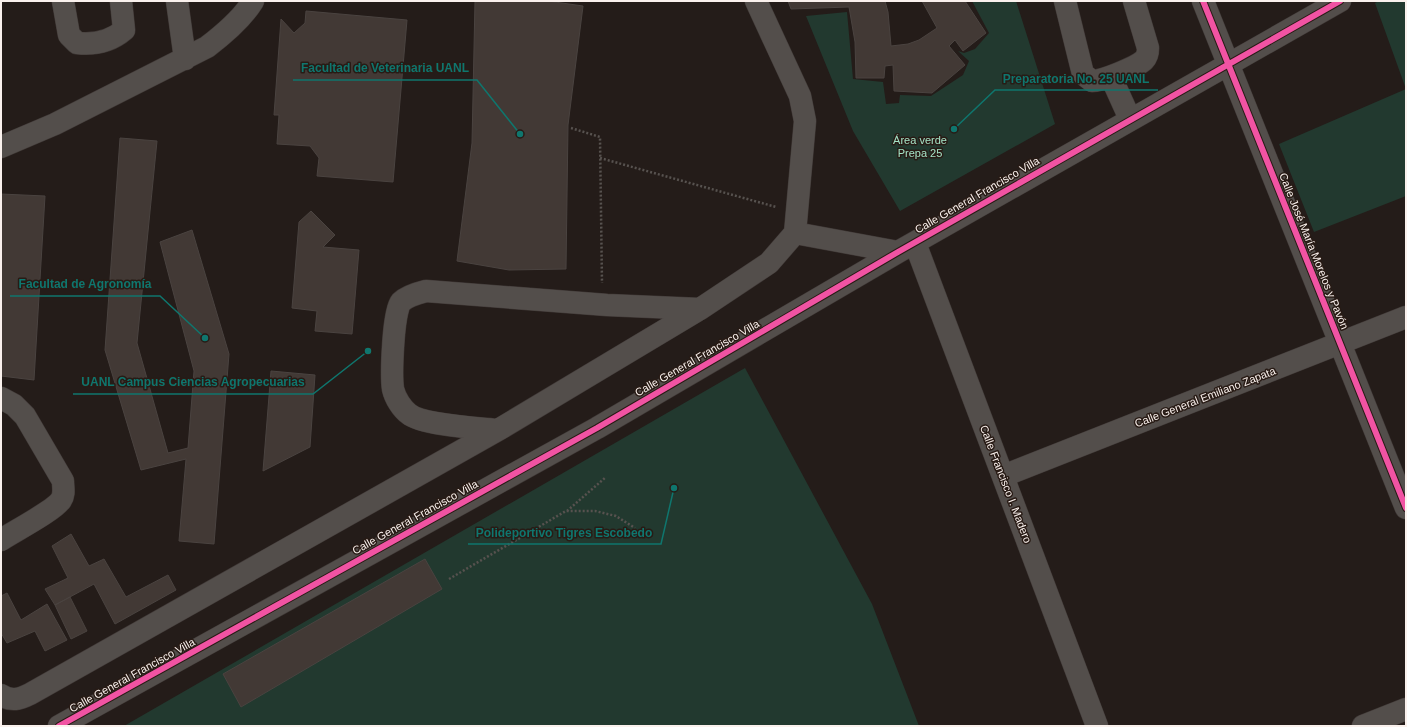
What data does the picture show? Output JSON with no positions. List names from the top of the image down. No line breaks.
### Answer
{"streets":{"street":["Calle General Francisco Villa","Calle José María Morelos y Pavón","Calle General Emiliano Zapata","Calle Francisco I. Madero"]},"crossings":[["Calle General Francisco Villa","Calle José María Morelos y Pavón"],["Calle General Francisco Villa","Calle Francisco I. Madero"],["Calle José María Morelos y Pavón","Calle General Emiliano Zapata"],["Calle General Emiliano Zapata","Calle Francisco I. Madero"]],"parks":["Área verde Prepa 25"],"places":["Preparatoria No. 25 UANL","Facultad de Veterinaria UANL","Facultad de Agronomía","UANL Campus Ciencias Agropecuarias","Polideportivo Tigres Escobedo"]}
